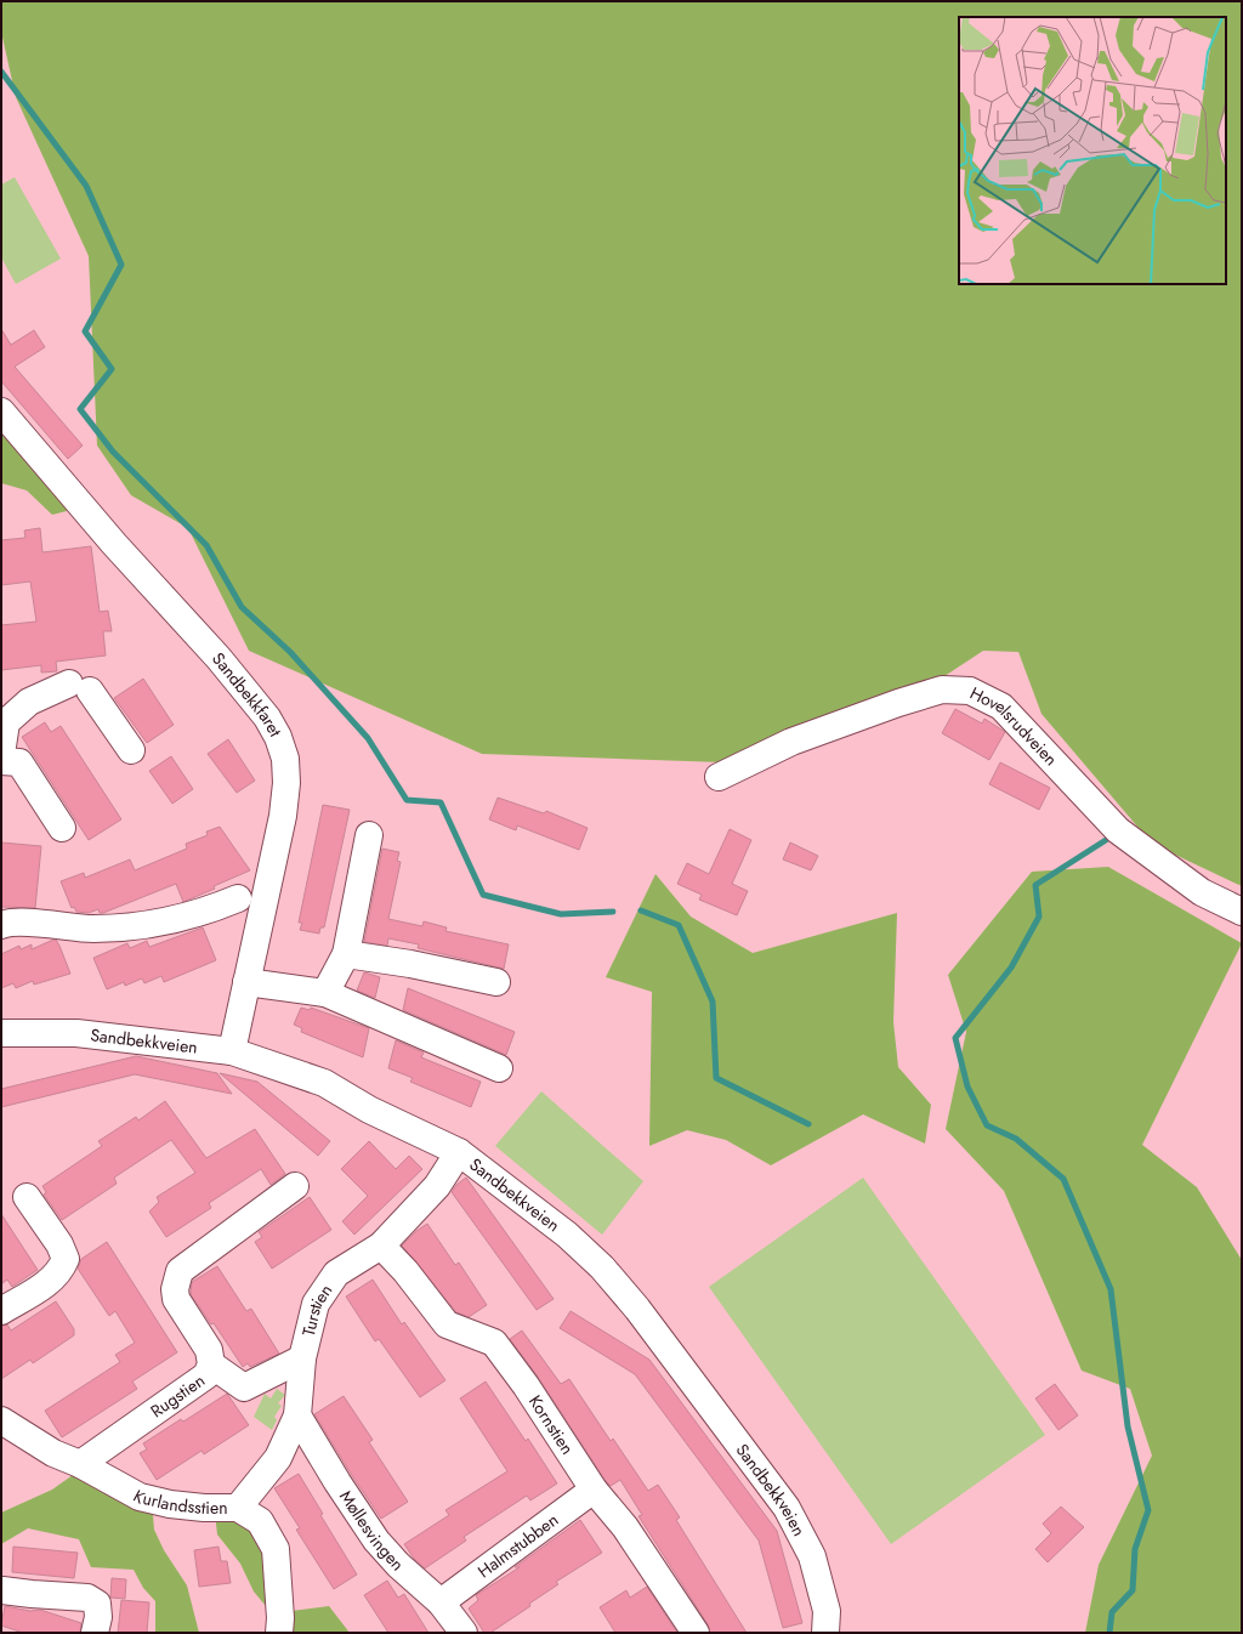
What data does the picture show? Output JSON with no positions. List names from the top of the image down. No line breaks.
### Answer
{"streets":{"street":["Sandbekkfaret","Hovelsrudveien","Sandbekkveien","Turstien","Rugstien","Kornstien","Kurlandsstien","Møllesvingen","Halmstubben"]},"crossings":[["Sandbekkfaret","Sandbekkveien"],["Sandbekkveien","Turstien"],["Turstien","Kornstien"],["Turstien","Kurlandsstien"],["Turstien","Møllesvingen"],["Rugstien","Kurlandsstien"],["Kornstien","Halmstubben"],["Møllesvingen","Halmstubben"]]}
